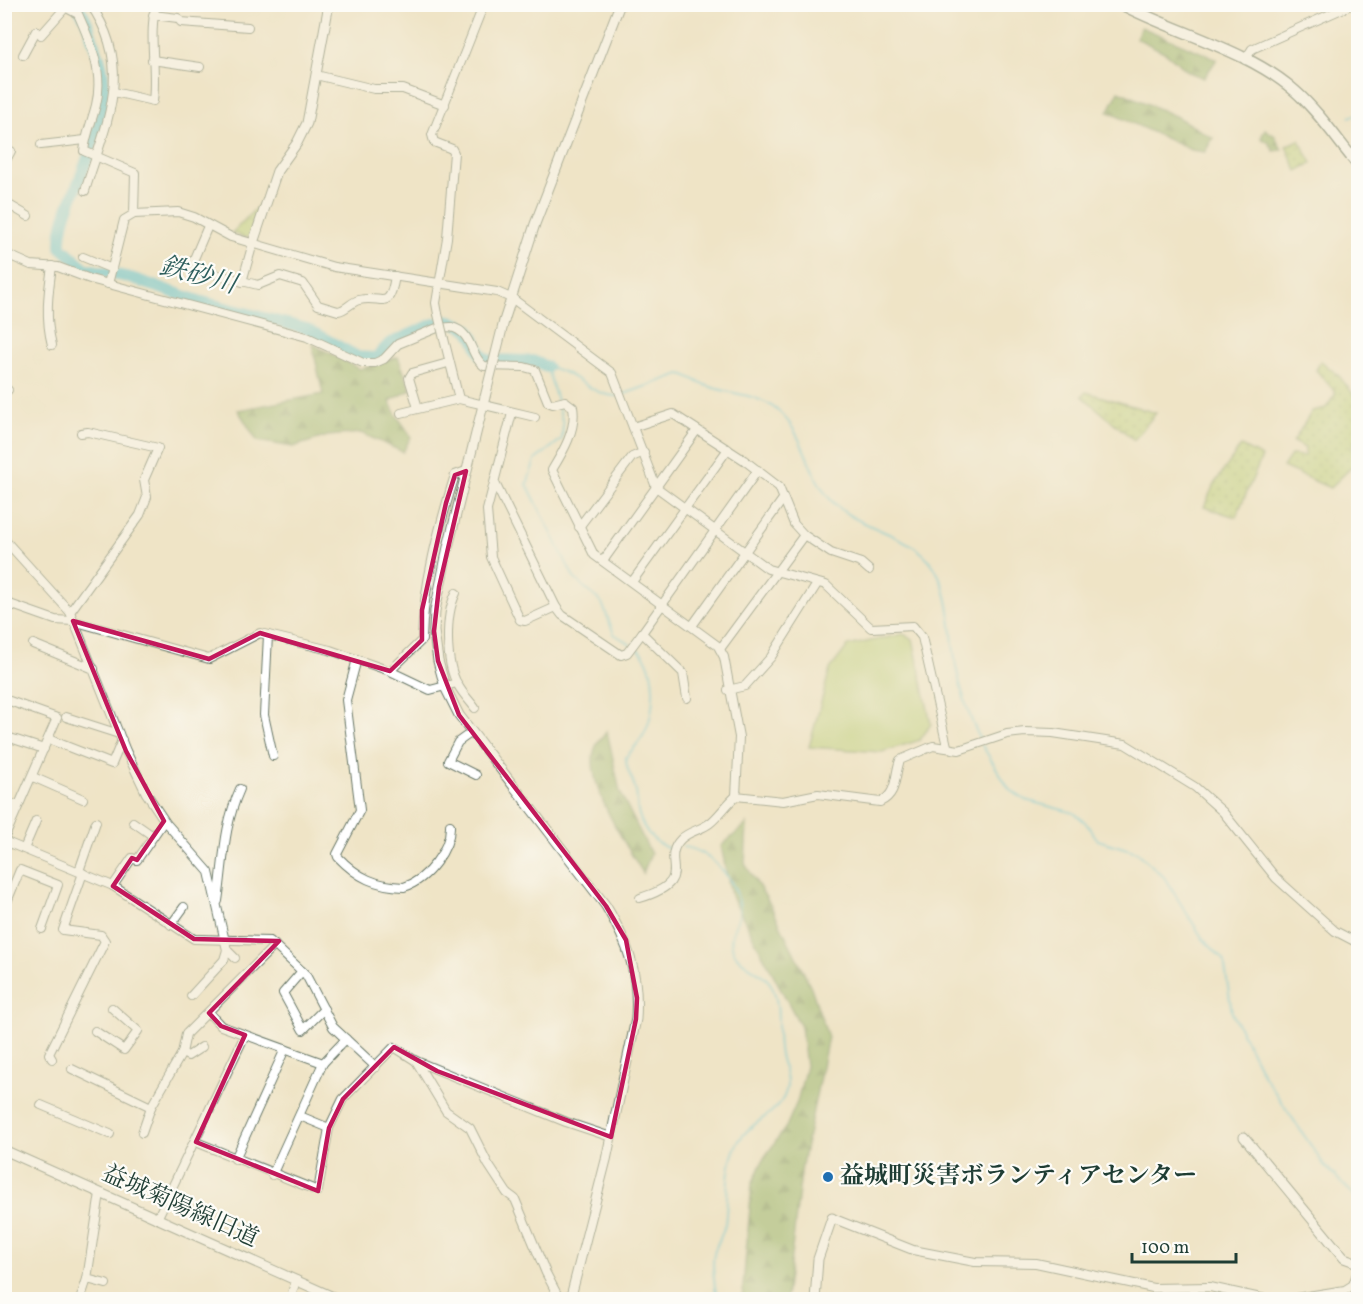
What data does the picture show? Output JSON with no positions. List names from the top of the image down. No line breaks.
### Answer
{"streets":{"street":["益城菊陽線旧道"]},"water":["鉄砂川"],"places":["益城町災害ボランティアセンター"],"scale_bar":"100 m"}
